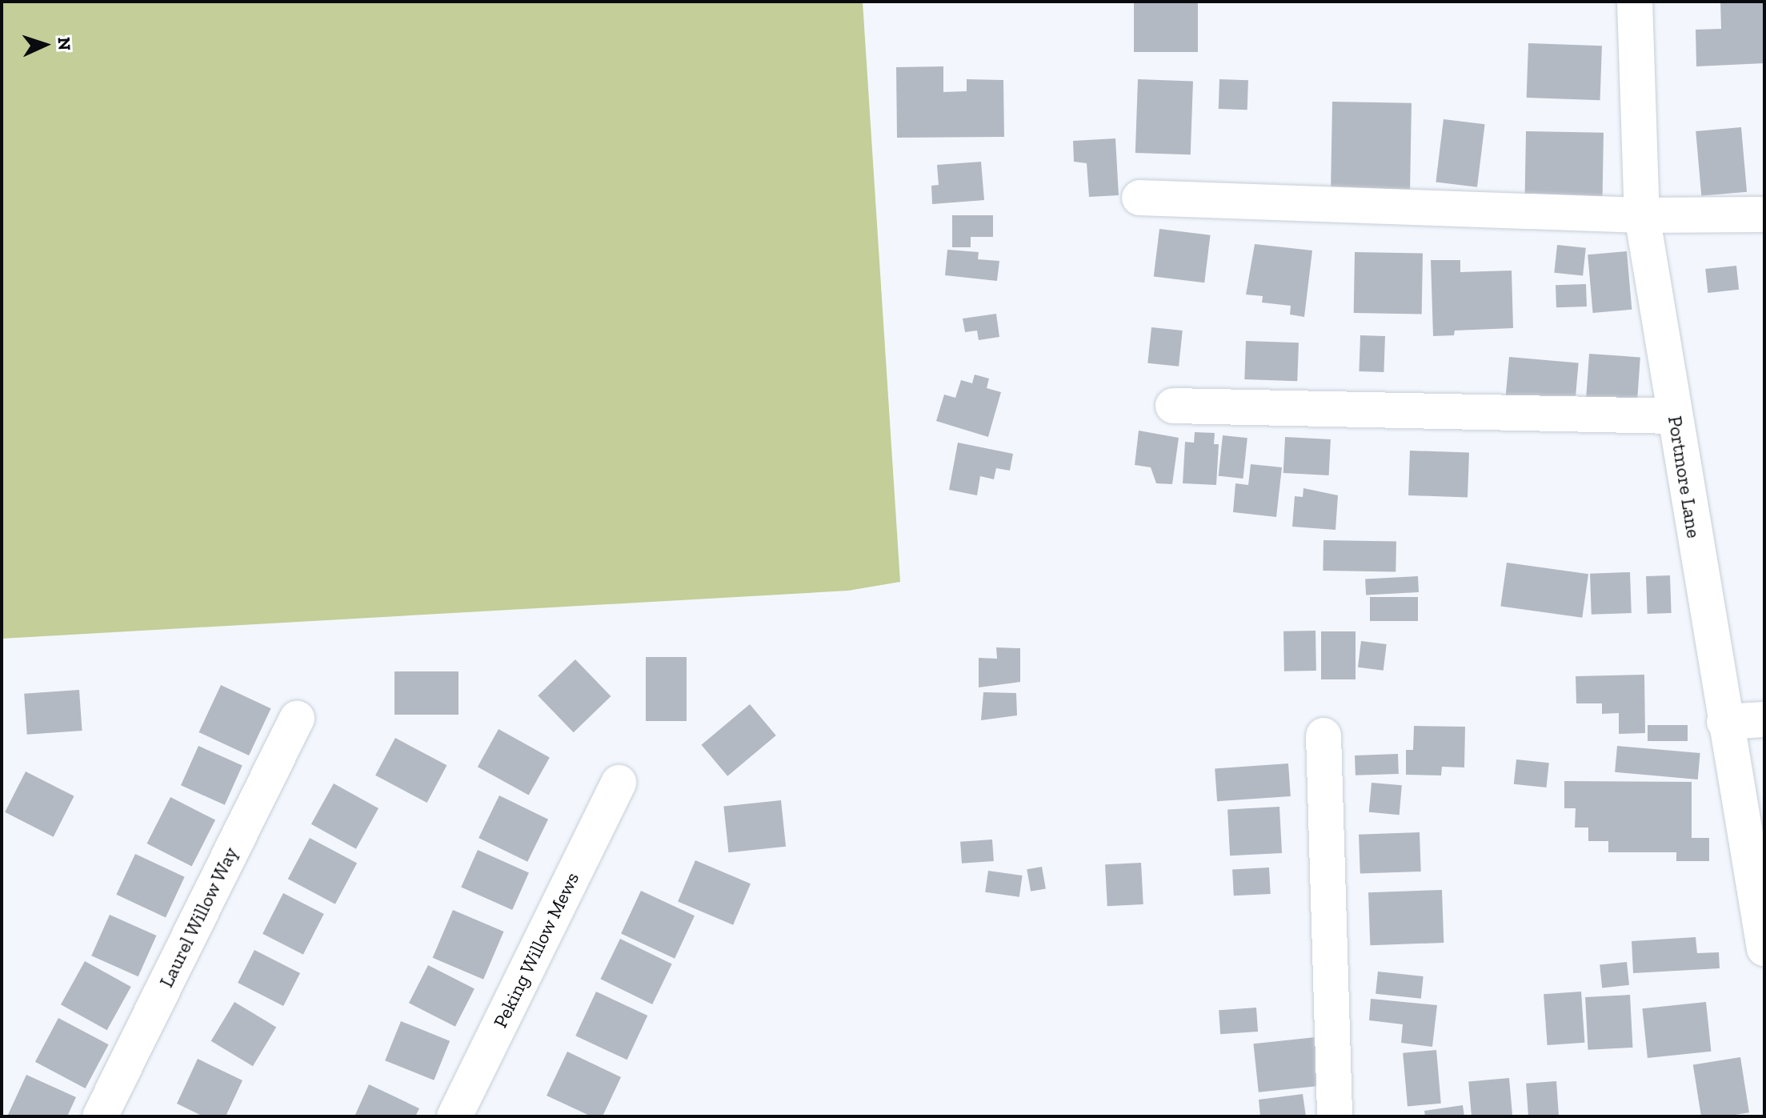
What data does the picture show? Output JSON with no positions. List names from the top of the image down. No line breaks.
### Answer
{"streets":{"street":["Portmore Lane","Laurel Willow Way","Peking Willow Mews"]},"north":"right"}
